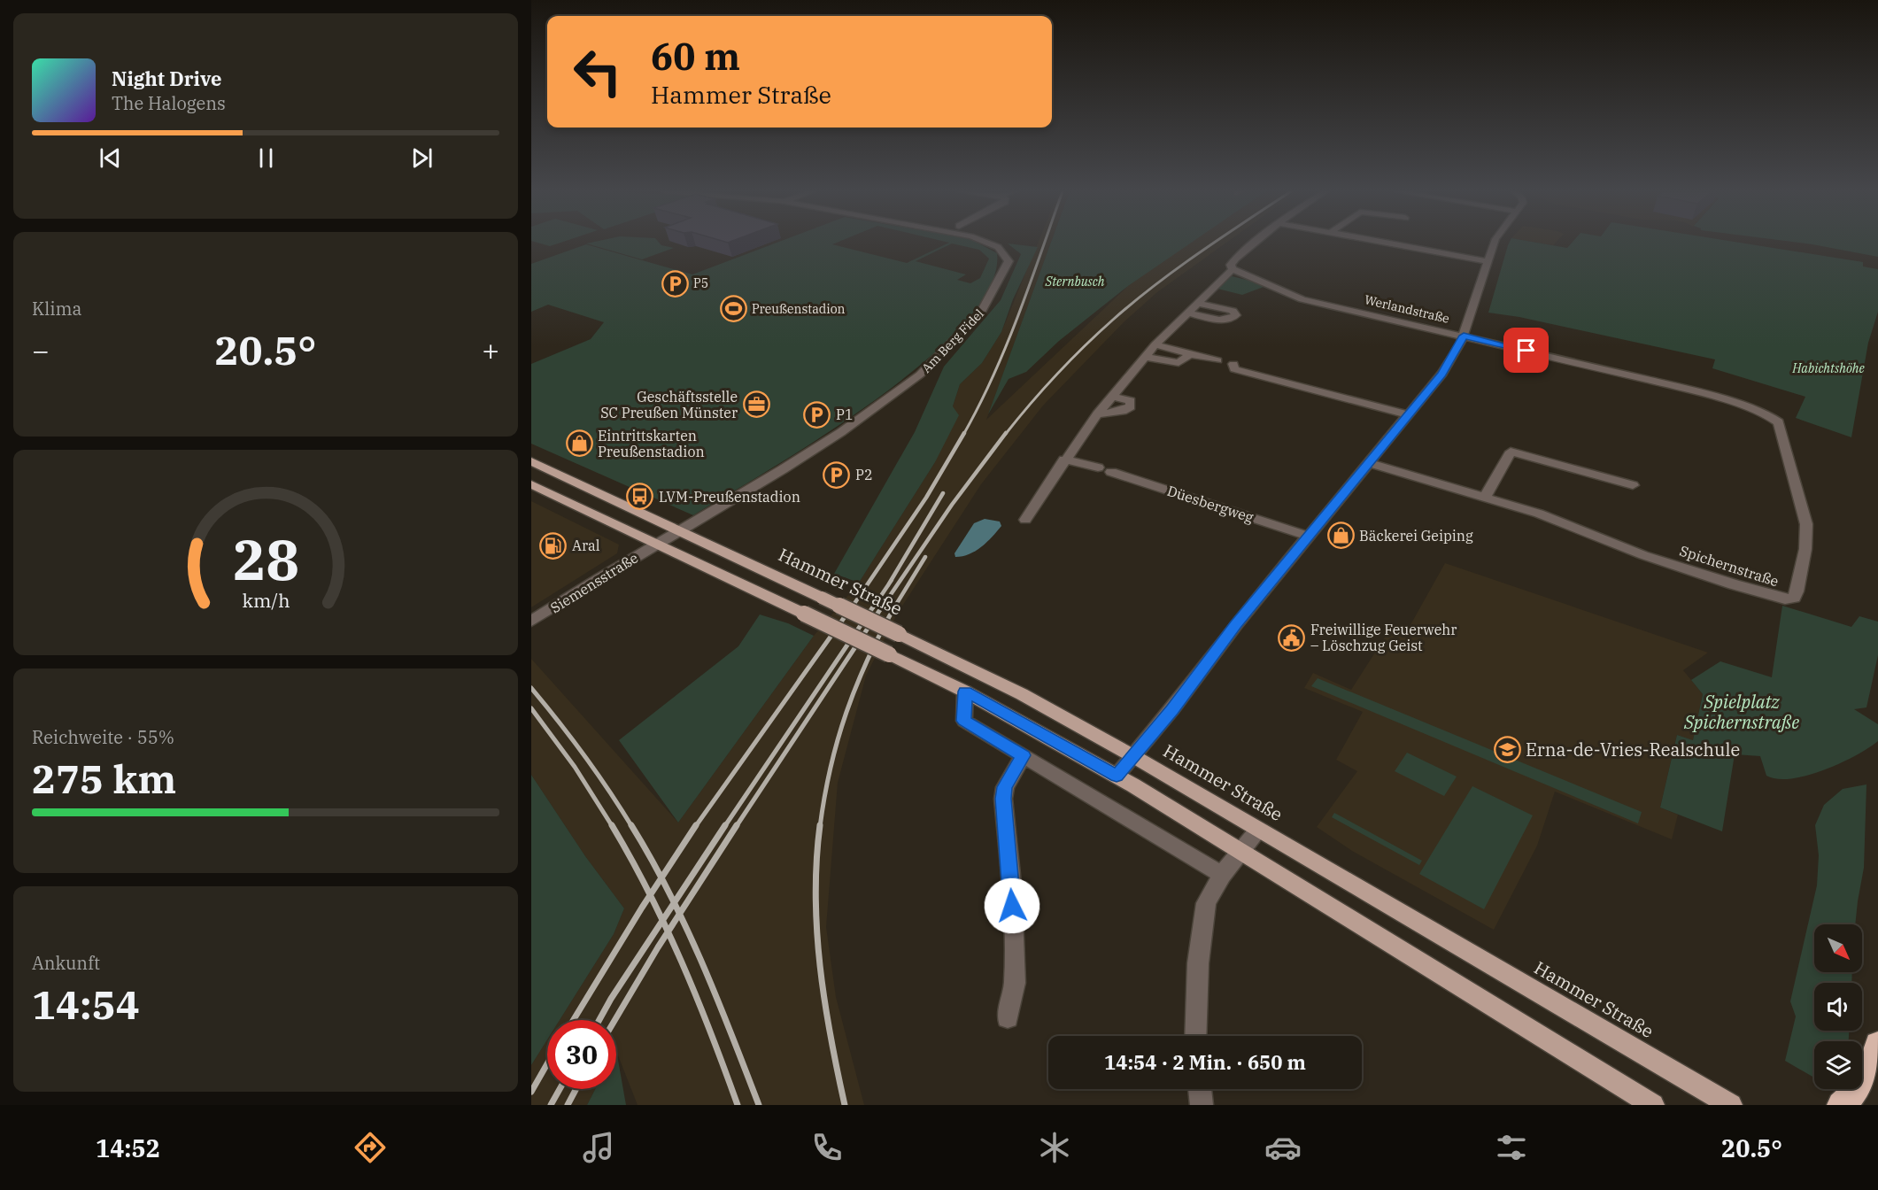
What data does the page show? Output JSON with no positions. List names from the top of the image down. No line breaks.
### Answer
{"streets":{"main road":["Hammer Straße"],"street":["Werlandstraße","Am Berg Fidel","Düesbergweg","Spichernstraße","Siemensstraße"]},"crossings":[["Werlandstraße","Spichernstraße"],["Am Berg Fidel","Hammer Straße"],["Am Berg Fidel","Siemensstraße"]],"parks":["Sternbusch","Habichtshöhe","Spielplatz Spichernstraße"],"places":{"parking":["P5","P1","P2"],"sports":["Preußenstadion"],"office":["Geschäftsstelle SC Preußen Münster"],"shop":["Eintrittskarten Preußenstadion","Bäckerei Geiping"],"bus stop":["LVM-Preußenstadion"],"fuel station":["Aral"],"public building":["Freiwillige Feuerwehr – Löschzug Geist"],"school or university":["Erna-de-Vries-Realschule"]},"north":"bottom right","page":{"turn":["60 m","Hammer Straße"],"song":["Night Drive","The Halogens"],"tile":["Klima",["Reichweite · 55%","275 km"],["Ankunft","14:54"]],"heat":["−","20.5°","+"],"limit":"30","trip":"14:54 · 2 Min. · 650 m","tabs":["14:52","20.5°"],"gauge":["28","km/h"]}}
